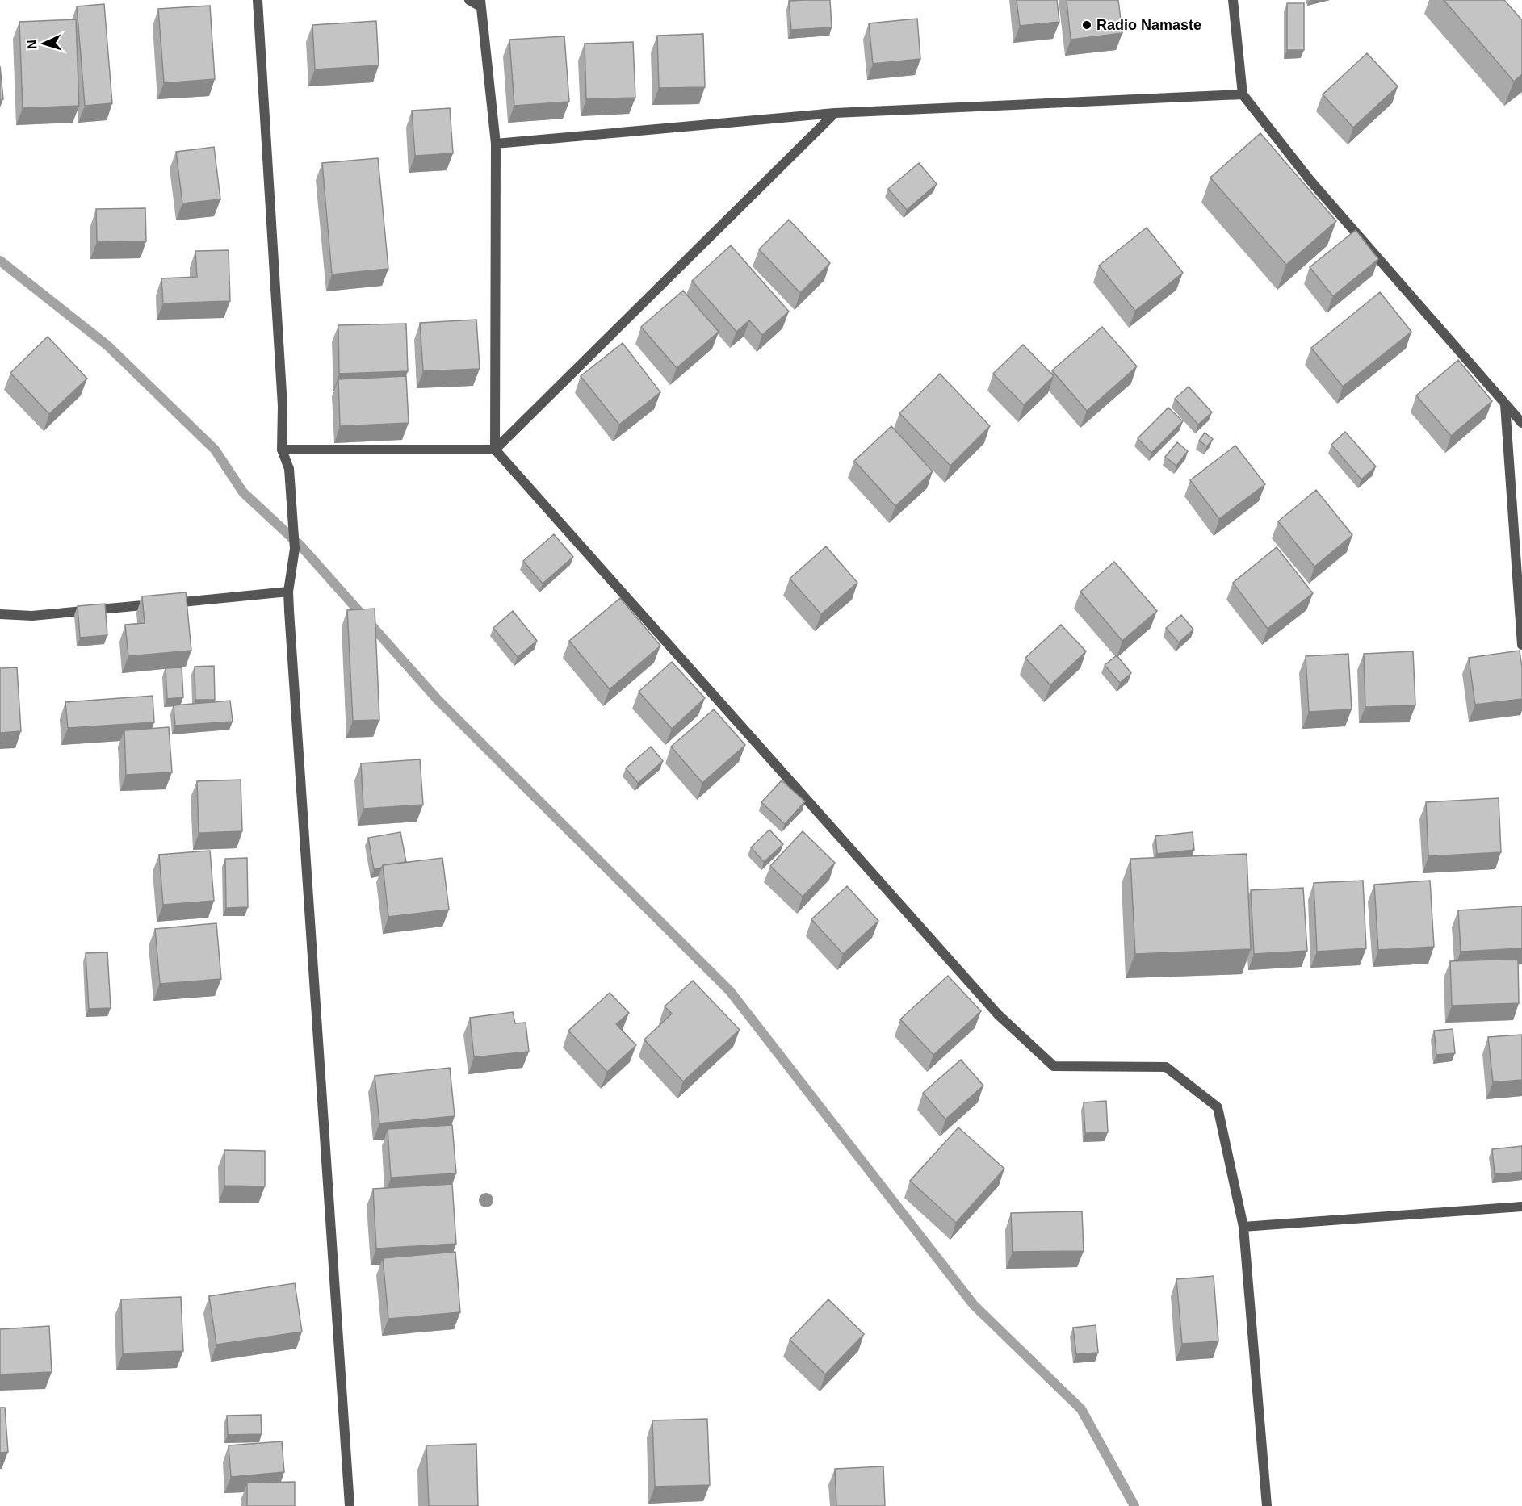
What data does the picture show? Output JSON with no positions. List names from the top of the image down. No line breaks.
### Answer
{"places":["Radio Namaste"],"north":"left"}
